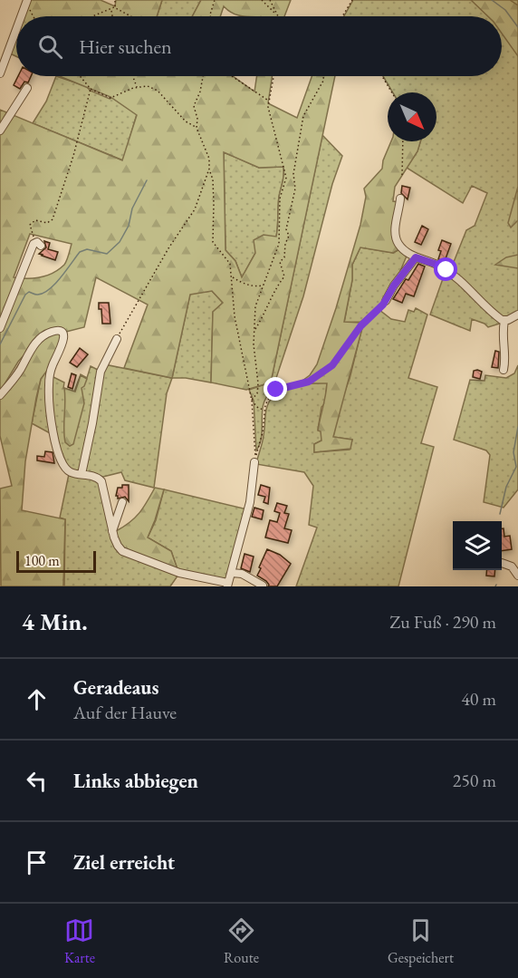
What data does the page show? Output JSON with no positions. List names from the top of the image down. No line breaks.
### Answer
{"scale_bar":"100 m","north":"bottom right","page":{"search":"Hier suchen","scale":"100 m","heading":["4 Min.","Zu Fuß · 290 m"],"list":[["Geradeaus","Auf der Hauve","40 m"],["Links abbiegen","250 m"],"Ziel erreicht"],"nav":["Karte","Route","Gespeichert"]}}
